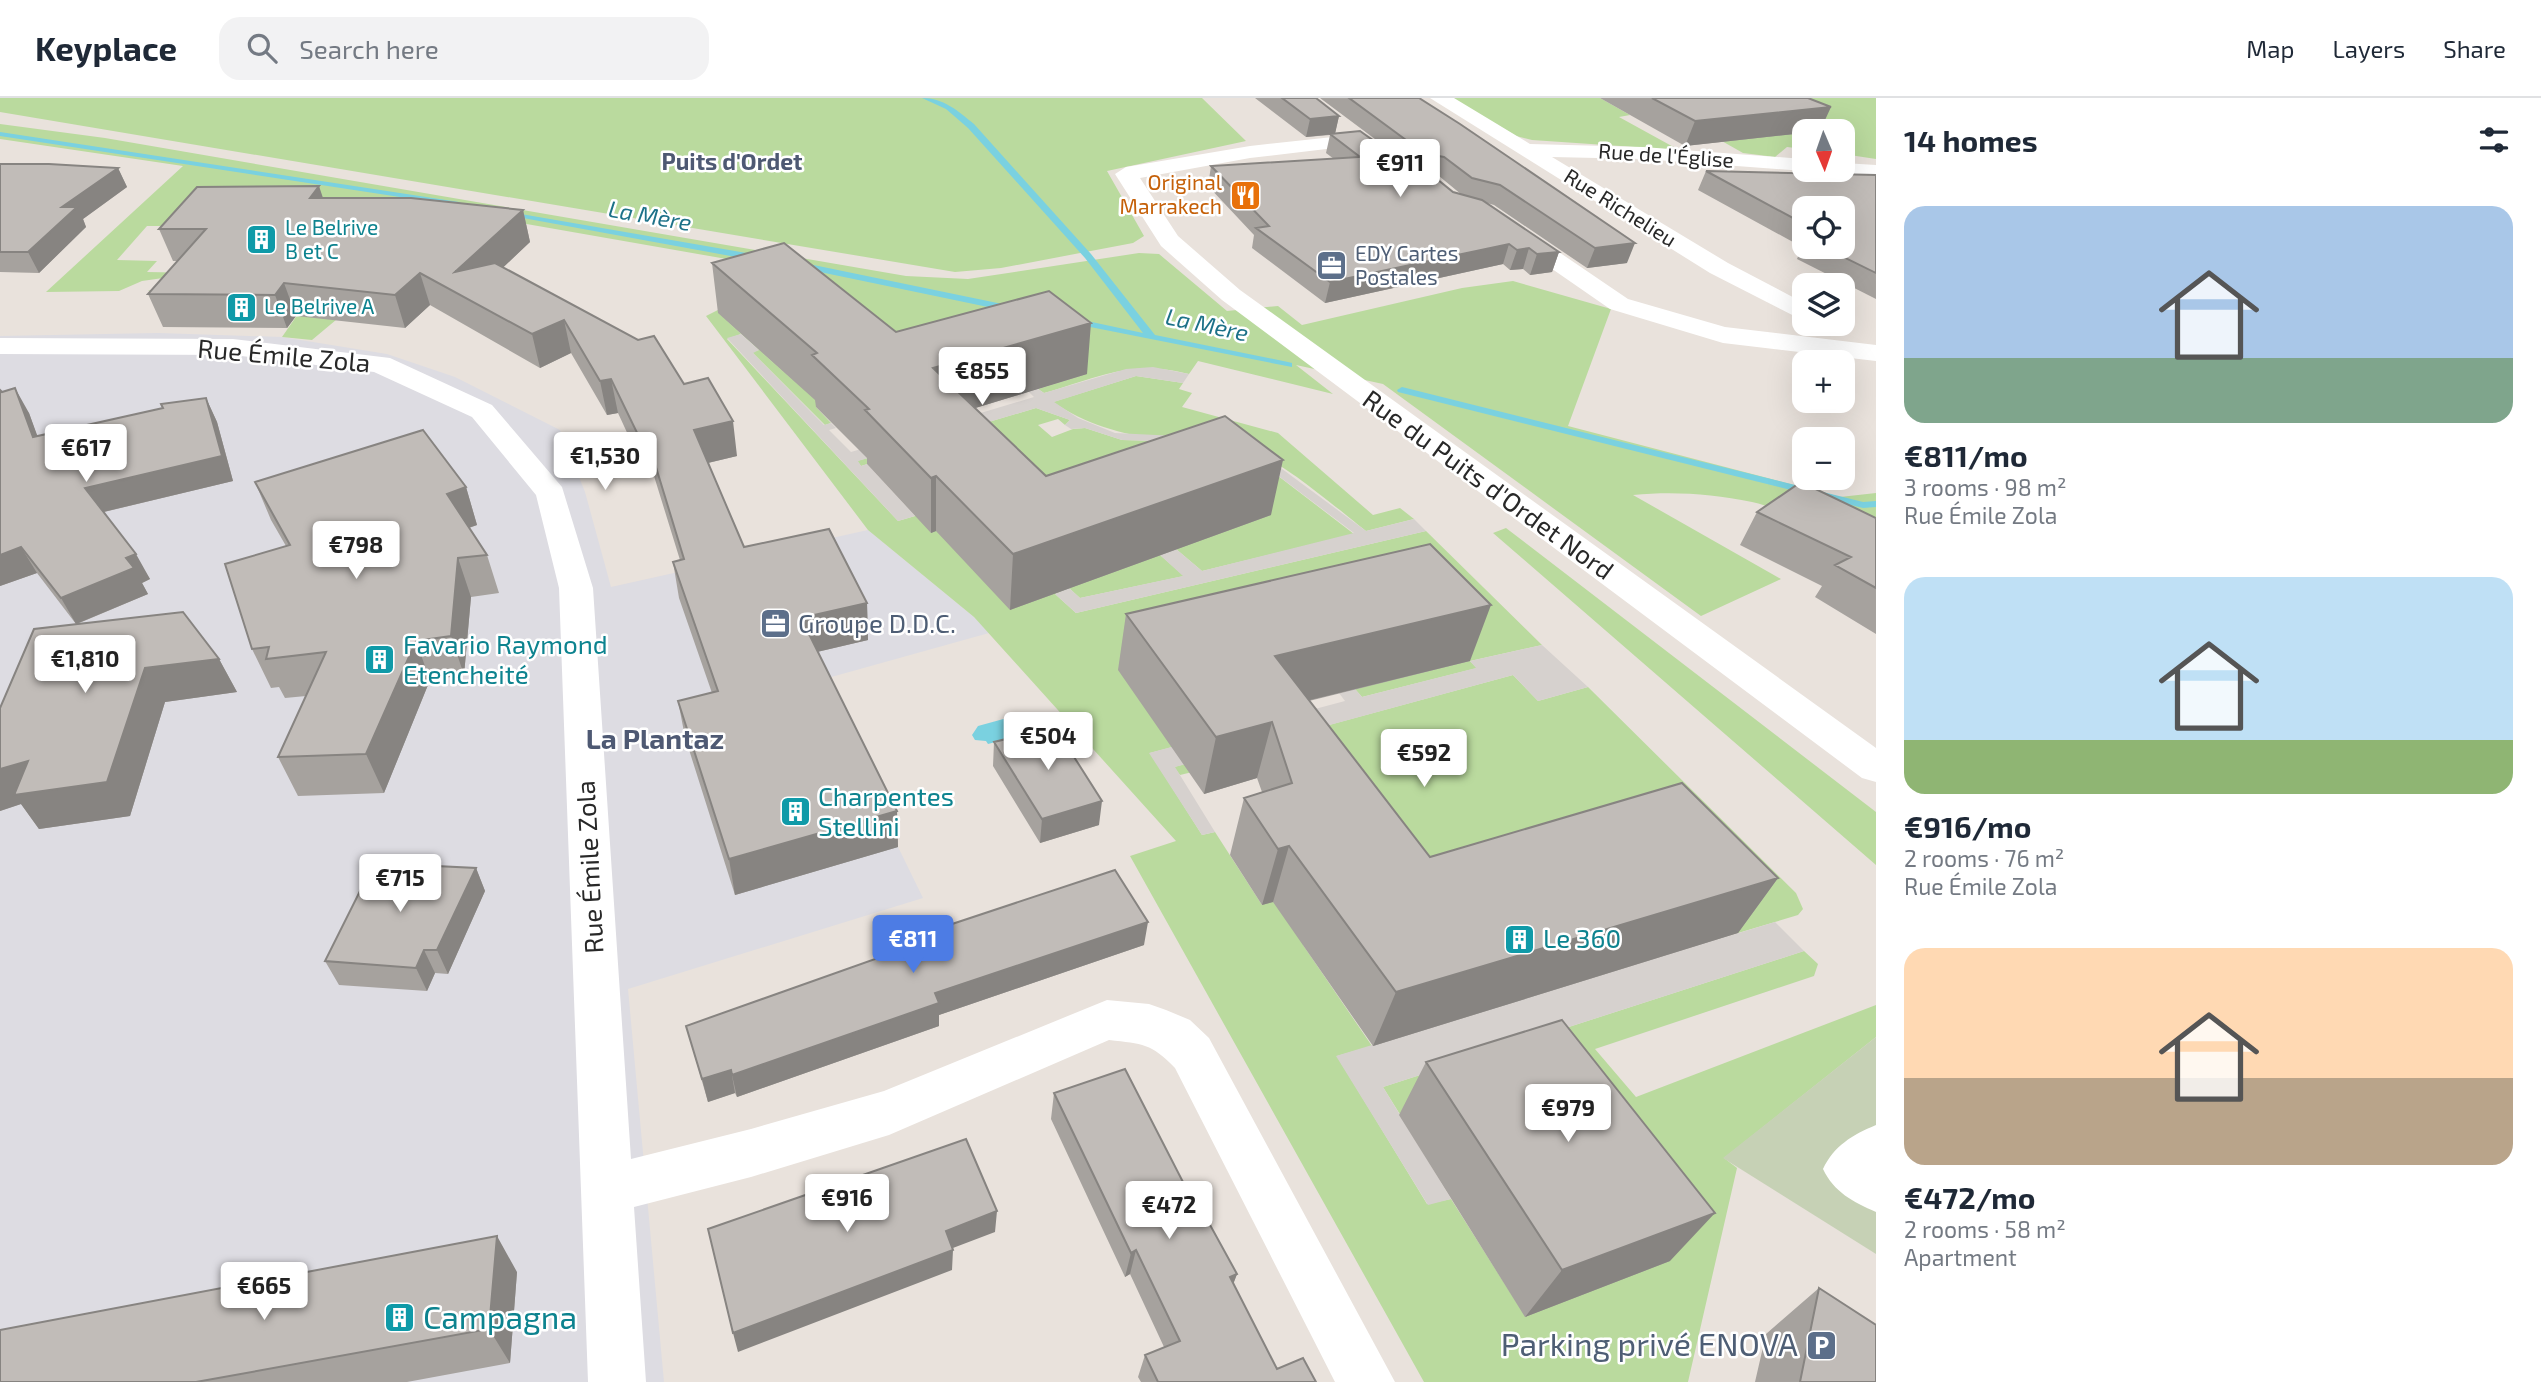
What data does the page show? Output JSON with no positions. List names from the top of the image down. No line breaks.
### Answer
{"streets":{"street":["Rue de l'Église","Rue Richelieu","Rue Émile Zola","Rue du Puits d'Ordet Nord"]},"crossings":[["Rue de l'Église","Rue Richelieu"]],"districts":["Puits d'Ordet","La Plantaz"],"water":["La Mère"],"places":{"restaurant":["Original Marrakech"],"building":["Le Belrive B et C","Le Belrive A","Favario Raymond Etencheité","Charpentes Stellini","Le 360","Campagna"],"office":["EDY Cartes Postales","Groupe D.D.C."],"parking":["Parking privé ENOVA"]},"north":"bottom","page":{"header":"Keyplace","search":"Search here","nav":["Map","Layers","Share"],"heading":"14 homes","map_buttons":["+","−"],"price":["€911","€855","€617","€1,530","€798","€1,810","€504","€592","€715","€811","€979","€916","€472","€665"],"list":[{"name":"€811/mo","note":"3 rooms · 98 m² · Rue Émile Zola"},{"name":"€916/mo","note":"2 rooms · 76 m² · Rue Émile Zola"},{"name":"€472/mo","note":"2 rooms · 58 m² · Apartment"}]}}
